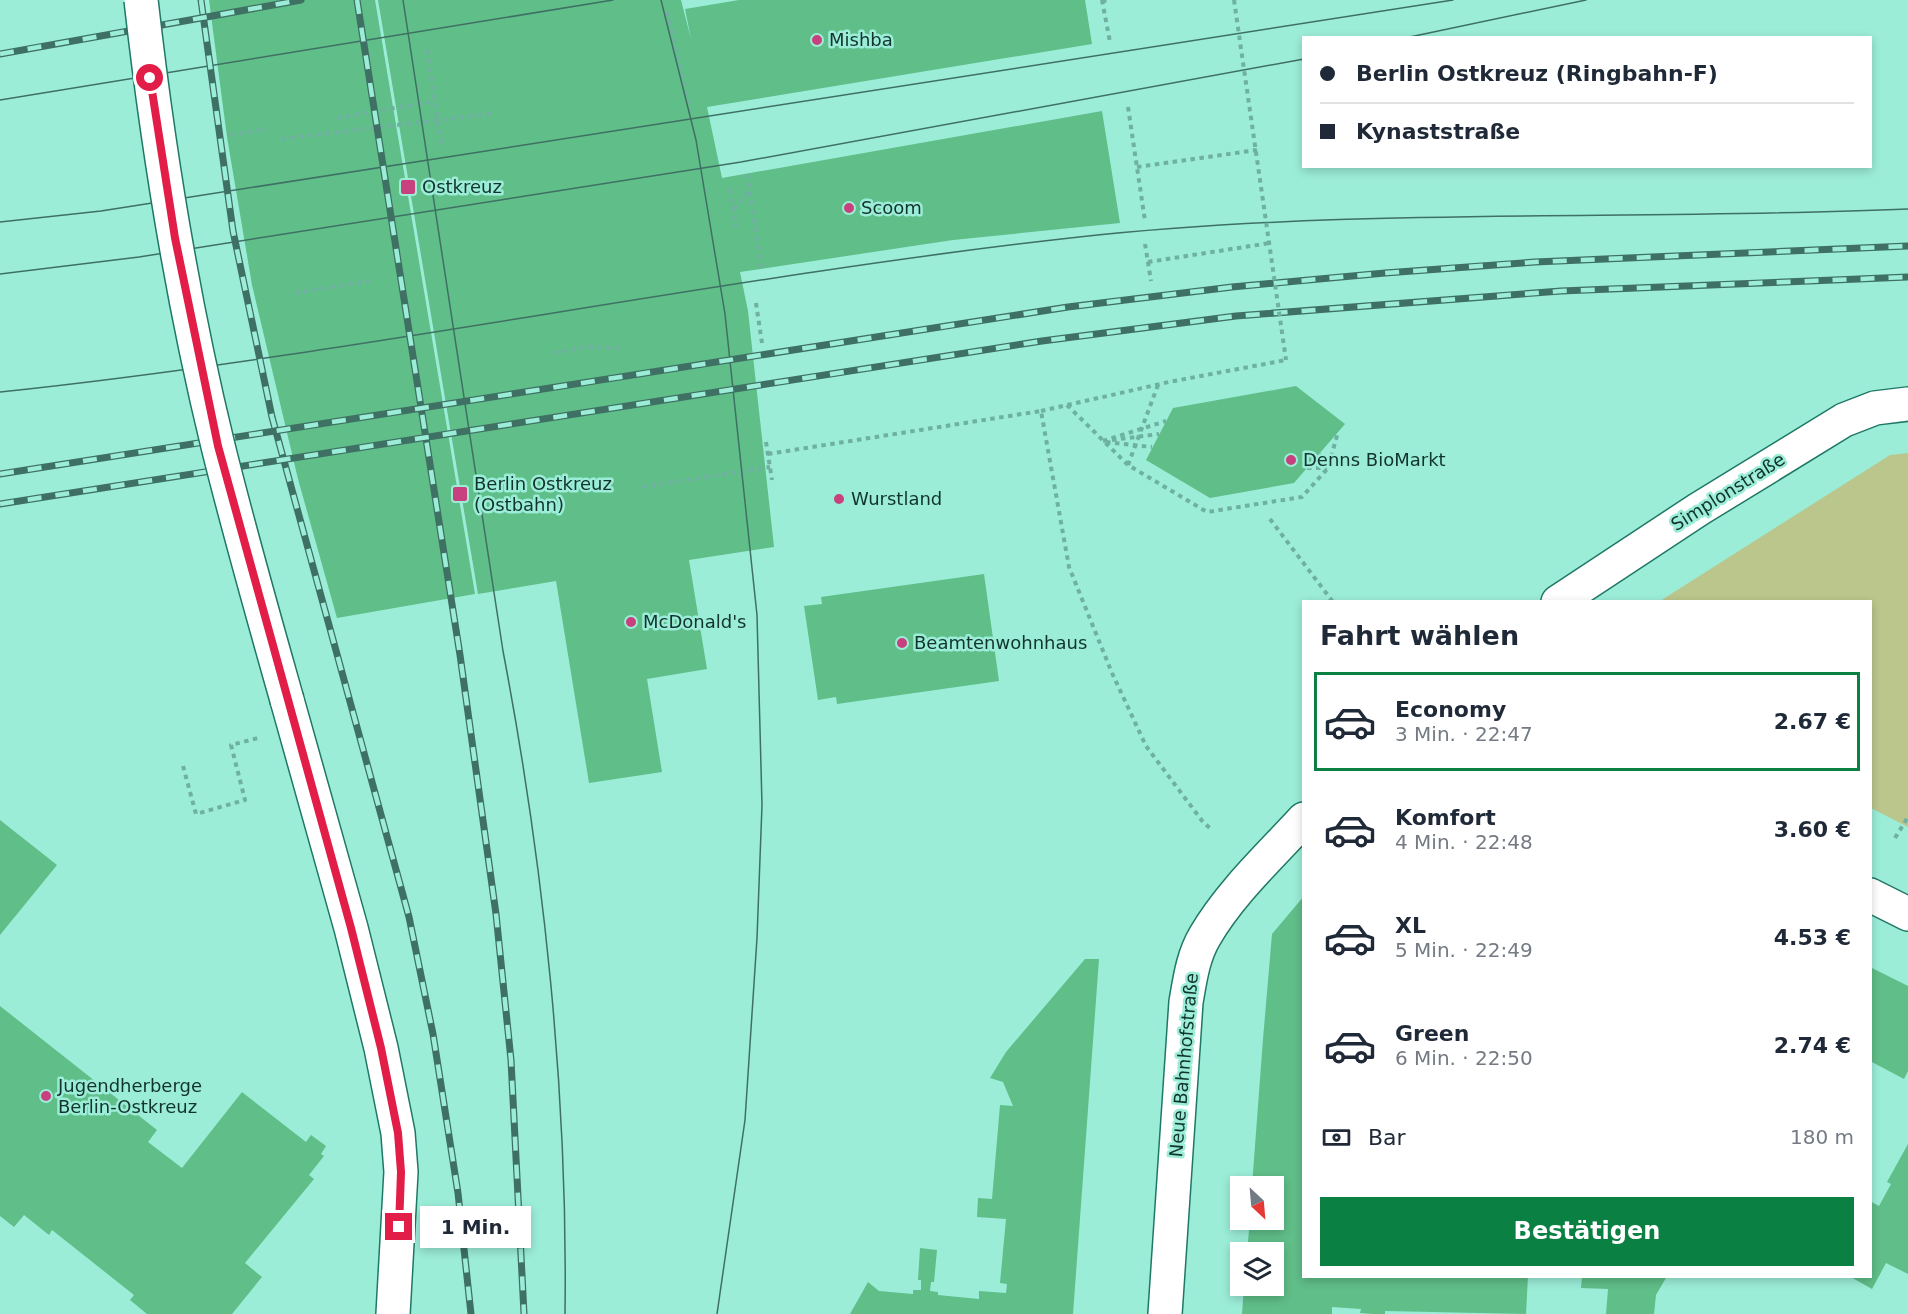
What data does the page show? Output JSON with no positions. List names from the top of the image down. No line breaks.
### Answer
{"streets":{"street":["Simplonstraße","Neue Bahnhofstraße"]},"places":{"other":["Mishba","Scoom","Denns BioMarkt","Wurstland","McDonald's","Beamtenwohnhaus","Jugendherberge Berlin-Ostkreuz"],"transit":["Ostkreuz","Berlin Ostkreuz (Ostbahn)"]},"north":"bottom right","page":{"banner":["Berlin Ostkreuz (Ringbahn-F)","Kynaststraße"],"heading":"Fahrt wählen","list":[{"name":"Economy","note":"3 Min. · 22:47","value":"2.67 €"},{"name":"Komfort","note":"4 Min. · 22:48","value":"3.60 €"},{"name":"XL","note":"5 Min. · 22:49","value":"4.53 €"},{"name":"Green","note":"6 Min. · 22:50","value":"2.74 €"}],"pay":["Bar","180 m"],"buttons":"Bestätigen","bubble":"1 Min."}}
